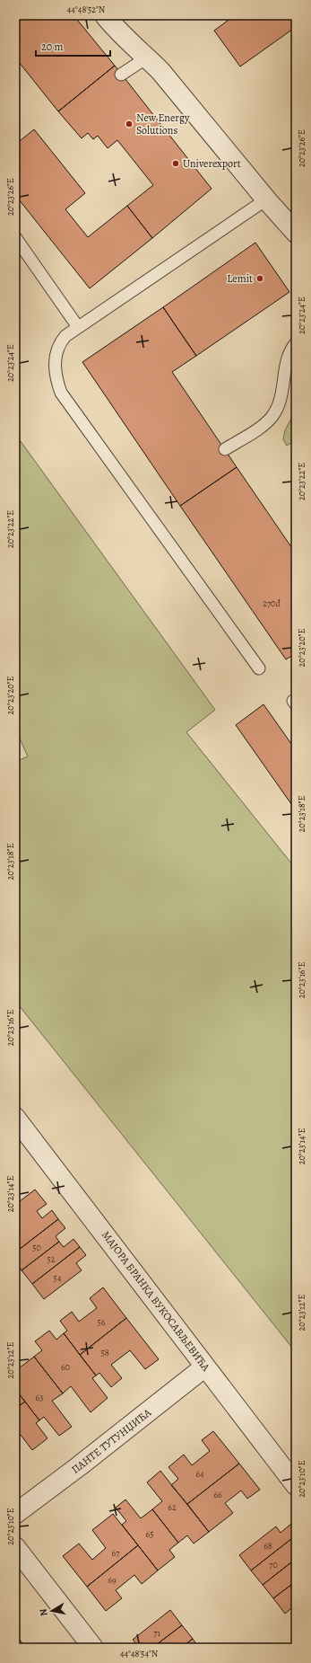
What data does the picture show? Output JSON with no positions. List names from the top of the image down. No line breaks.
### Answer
{"streets":{"street":["МАЈОРА БРАНКА ВУКОСАВЉЕВИЋА","ПАНТЕ ТУТУНЏИЋА"]},"crossings":[["МАЈОРА БРАНКА ВУКОСАВЉЕВИЋА","ПАНТЕ ТУТУНЏИЋА"]],"places":["New Energy Solutions","Univerexport","Lemit"],"house_numbers":["270đ","50","52","54","56","58","60","63","64","66","62","65","68","67","70","69","71"],"scale_bar":"20 m","north":"left","coordinates":["44°48'52\"N","20°23'26\"E","20°23'24\"E","20°23'22\"E","20°23'20\"E","20°23'18\"E","20°23'16\"E","20°23'14\"E","20°23'12\"E","20°23'10\"E","44°48'54\"N"]}
